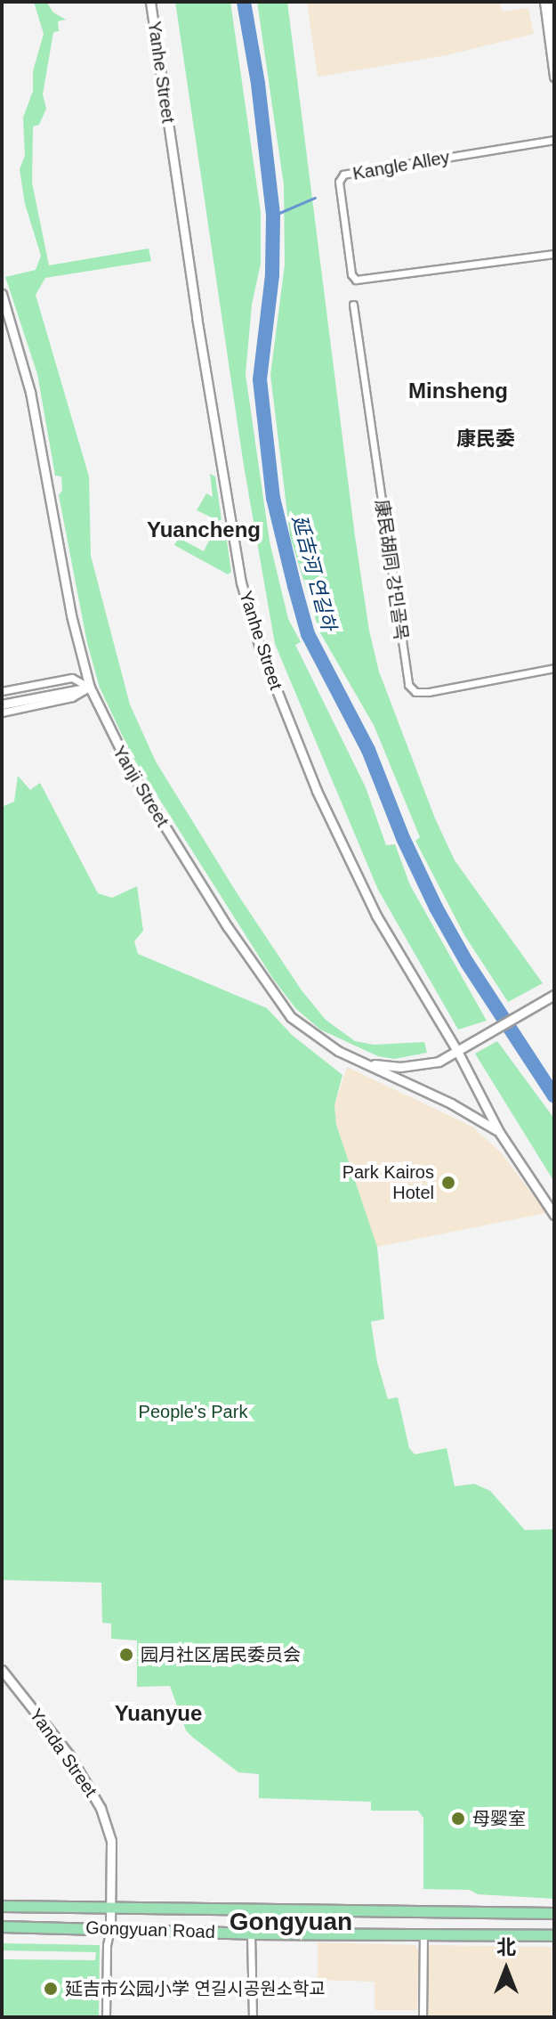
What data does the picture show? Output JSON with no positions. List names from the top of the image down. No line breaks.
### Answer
{"streets":{"main road":["Gongyuan Road"],"street":["Yanhe Street","Kangle Alley","康民胡同 강민골목","Yanji Street","Yanda Street"]},"crossings":[["Yanhe Street","Yanji Street"],["Yanda Street","Gongyuan Road"]],"districts":["Minsheng","康民委","Yuancheng","Yuanyue","Gongyuan"],"water":["延吉河 연길하"],"parks":["People's Park"],"places":["Park Kairos Hotel","园月社区居民委员会","母婴室","延吉市公园小学 연길시공원소학교"],"north":"top"}
